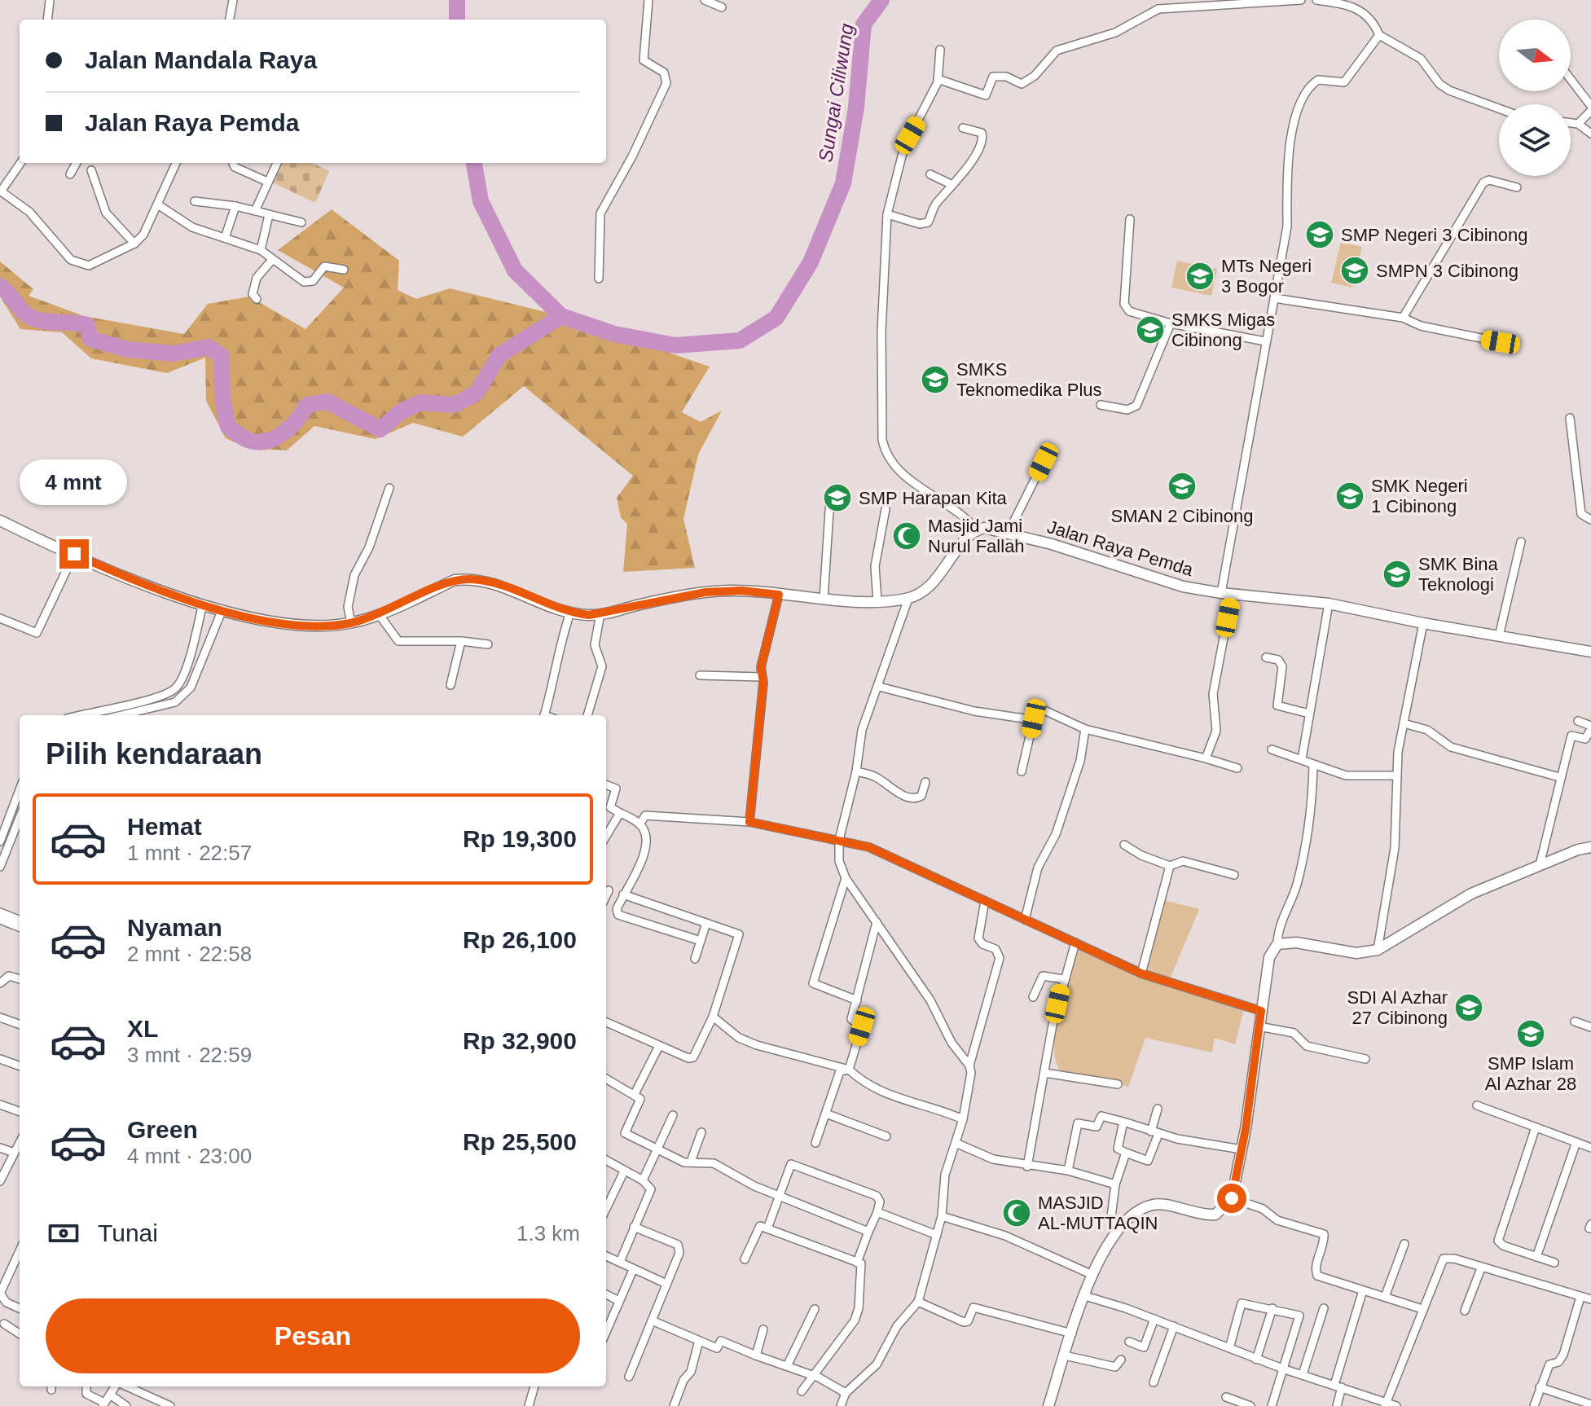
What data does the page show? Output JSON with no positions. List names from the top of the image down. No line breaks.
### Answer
{"streets":{"main road":["Jalan Raya Pemda"]},"water":["Sungai Ciliwung"],"places":{"school or university":["SMP Negeri 3 Cibinong","SMPN 3 Cibinong","MTs Negeri 3 Bogor","SMKS Migas Cibinong","SMKS Teknomedika Plus","SMAN 2 Cibinong","SMK Negeri 1 Cibinong","SMP Harapan Kita","SMK Bina Teknologi","SDI Al Azhar 27 Cibinong","SMP Islam Al Azhar 28"],"mosque":["Masjid Jami Nurul Fallah","MASJID AL-MUTTAQIN"]},"north":"right","page":{"banner":["Jalan Mandala Raya","Jalan Raya Pemda"],"bubble":"4 mnt","heading":"Pilih kendaraan","list":[{"name":"Hemat","note":"1 mnt · 22:57","value":"Rp 19,300"},{"name":"Nyaman","note":"2 mnt · 22:58","value":"Rp 26,100"},{"name":"XL","note":"3 mnt · 22:59","value":"Rp 32,900"},{"name":"Green","note":"4 mnt · 23:00","value":"Rp 25,500"}],"pay":["Tunai","1.3 km"],"buttons":"Pesan"}}
